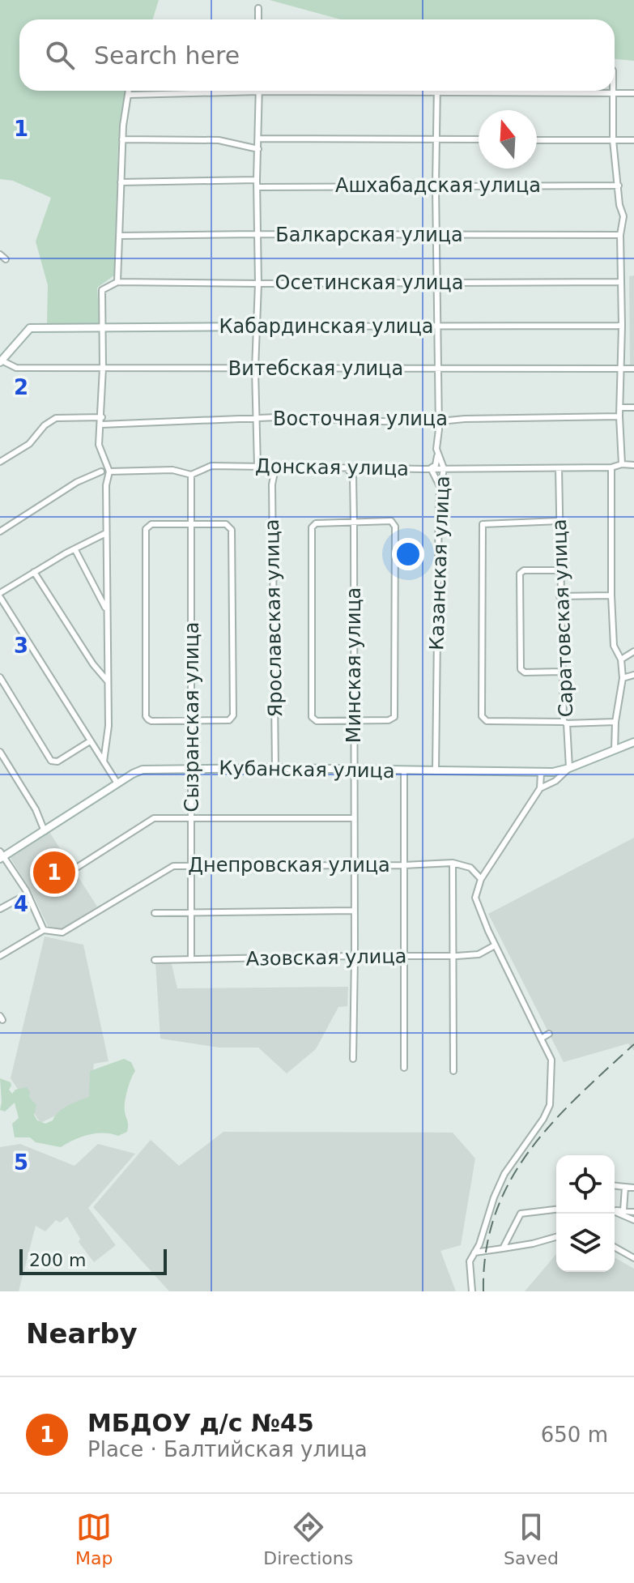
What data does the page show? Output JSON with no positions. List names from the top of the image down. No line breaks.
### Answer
{"streets":{"street":["Ашхабадская улица","Балкарская улица","Осетинская улица","Кабардинская улица","Витебская улица","Восточная улица","Донская улица","Казанская улица","Ярославская улица","Саратовская улица","Минская улица","Сызранская улица","Кубанская улица","Днепровская улица","Азовская улица"]},"crossings":[["Ашхабадская улица","Казанская улица"],["Балкарская улица","Казанская улица"],["Осетинская улица","Казанская улица"],["Кабардинская улица","Витебская улица"],["Кабардинская улица","Казанская улица"],["Витебская улица","Казанская улица"],["Восточная улица","Казанская улица"],["Донская улица","Казанская улица"],["Донская улица","Ярославская улица"],["Донская улица","Саратовская улица"],["Донская улица","Минская улица"],["Донская улица","Сызранская улица"],["Казанская улица","Кубанская улица"],["Ярославская улица","Кубанская улица"],["Саратовская улица","Кубанская улица"],["Минская улица","Кубанская улица"],["Минская улица","Днепровская улица"],["Минская улица","Азовская улица"],["Сызранская улица","Кубанская улица"],["Сызранская улица","Днепровская улица"],["Сызранская улица","Азовская улица"]],"scale_bar":"200 m","north":"top","page":{"search":"Search here","pins":"1","scale":"200 m","heading":"Nearby","list":[{"mark":"1","name":"МБДОУ д/с №45","note":"Place · Балтийская улица","value":"650 m"}],"nav":["Map","Directions","Saved"]},"grid":{"rows":["1","2","3","4","5"]}}
